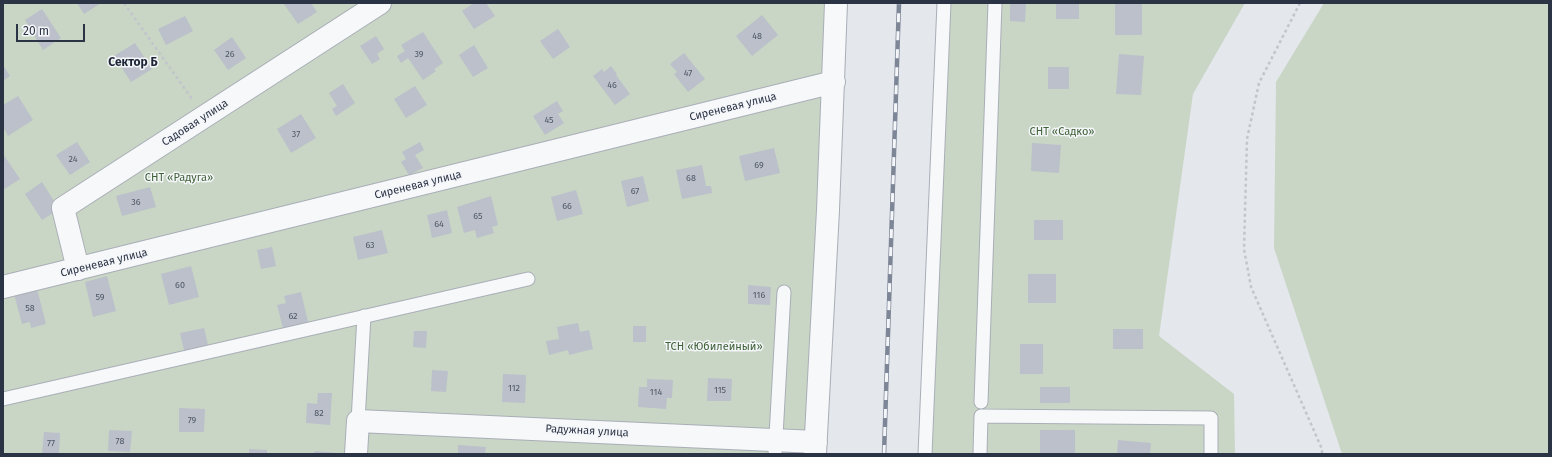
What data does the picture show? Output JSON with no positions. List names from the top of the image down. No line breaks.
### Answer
{"streets":{"street":["Сиреневая улица","Садовая улица","Радужная улица"]},"crossings":[["Сиреневая улица","Садовая улица"]],"districts":["Сектор Б"],"parks":["СНТ «Садко»","СНТ «Радуга»","ТСН «Юбилейный»"],"house_numbers":["48","26","39","47","46","45","37","24","69","68","67","36","66","65","64","63","60","116","59","58","62","112","115","114","82","79","78","77"],"scale_bar":"20 m"}
